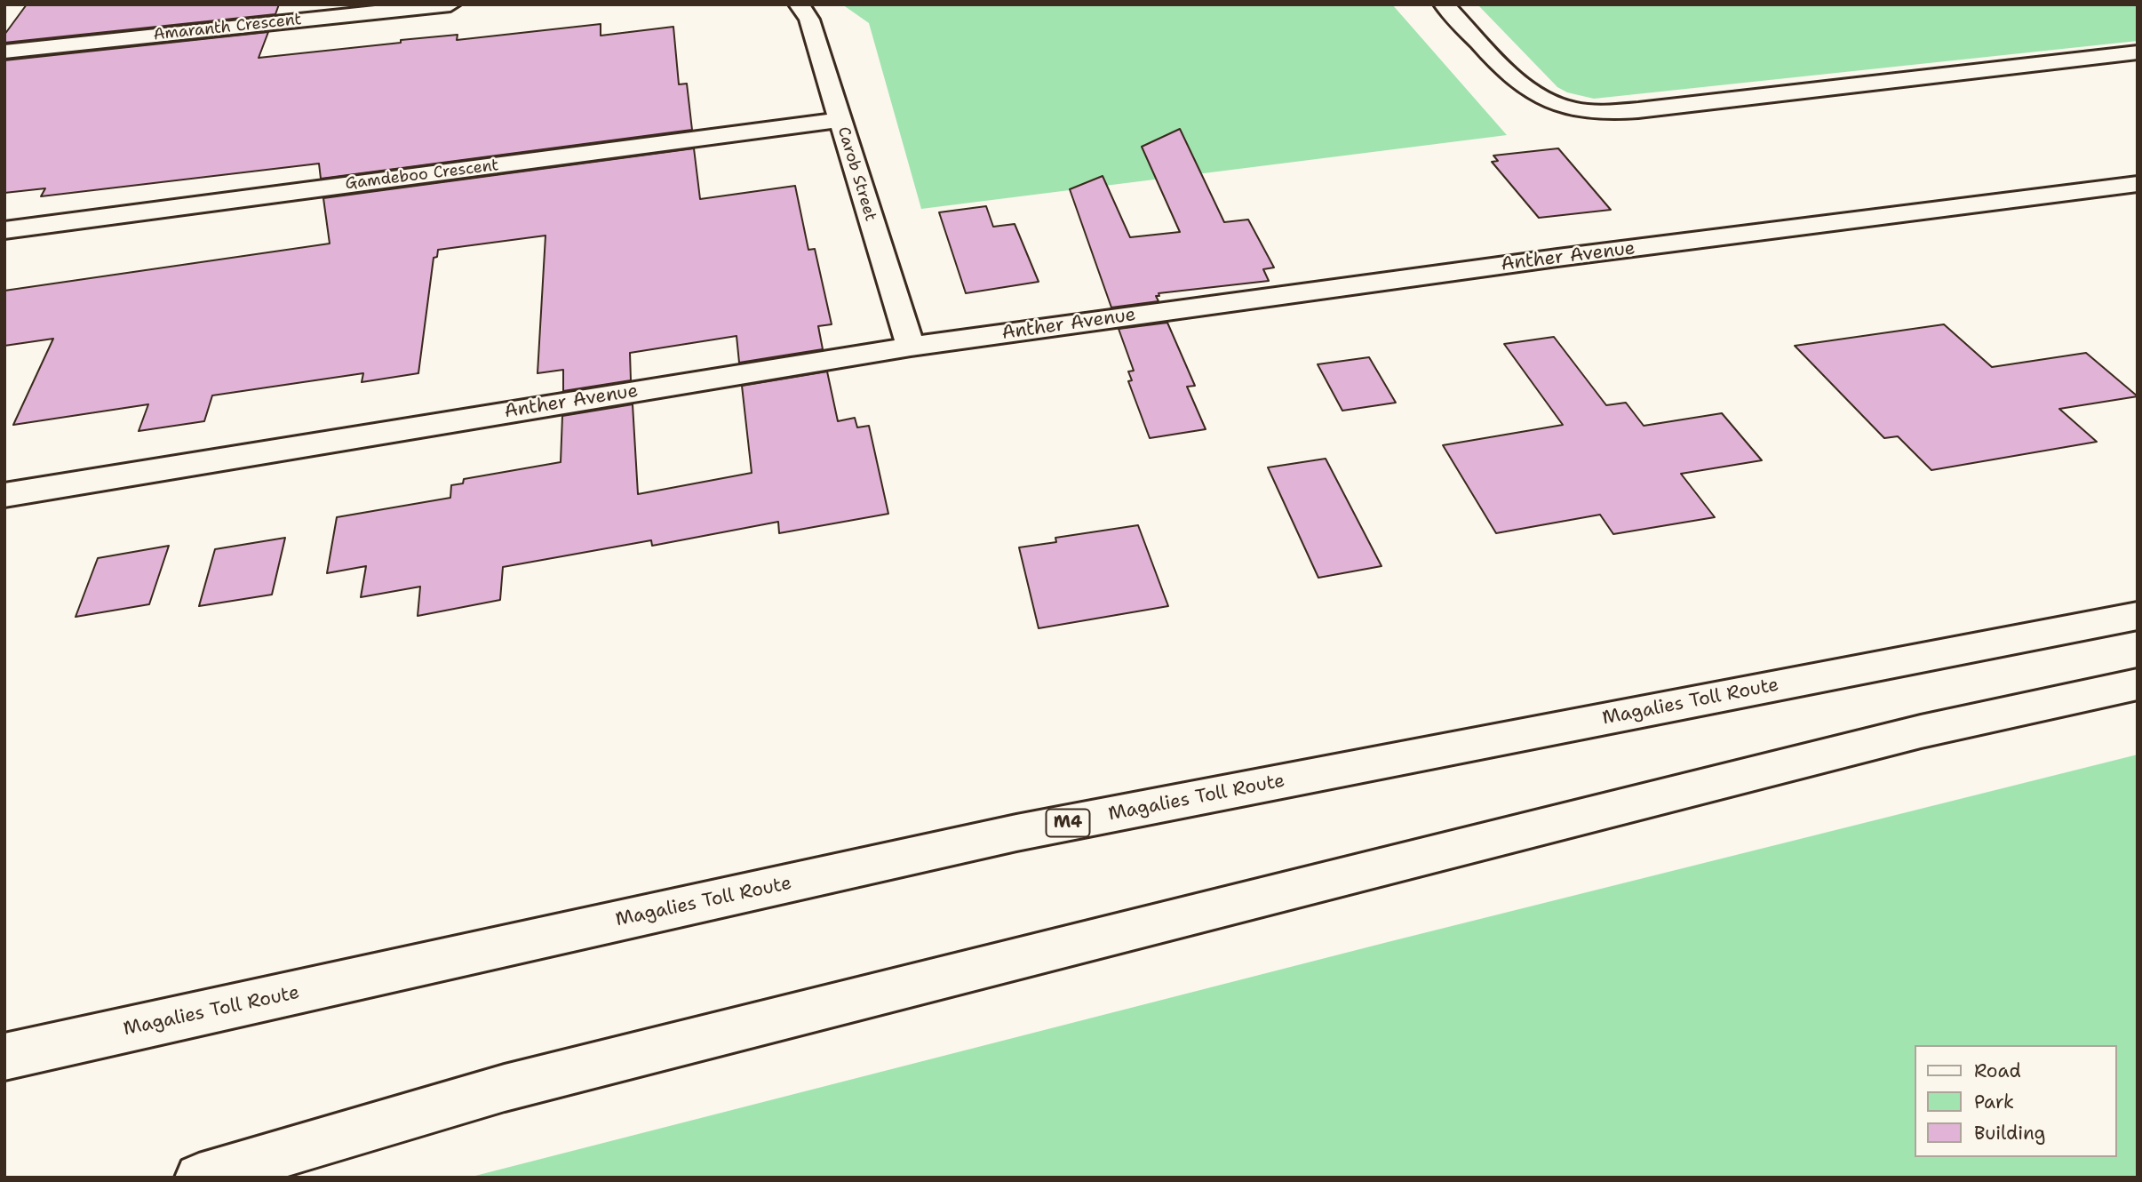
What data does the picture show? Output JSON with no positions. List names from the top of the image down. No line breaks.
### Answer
{"streets":{"main road":["Amaranth Crescent","Carob Street","Gamdeboo Crescent","Anther Avenue","Magalies Toll Route","M4"]},"crossings":[["Carob Street","Gamdeboo Crescent"],["Carob Street","Anther Avenue"]],"legend":["Road","Park","Building"]}
